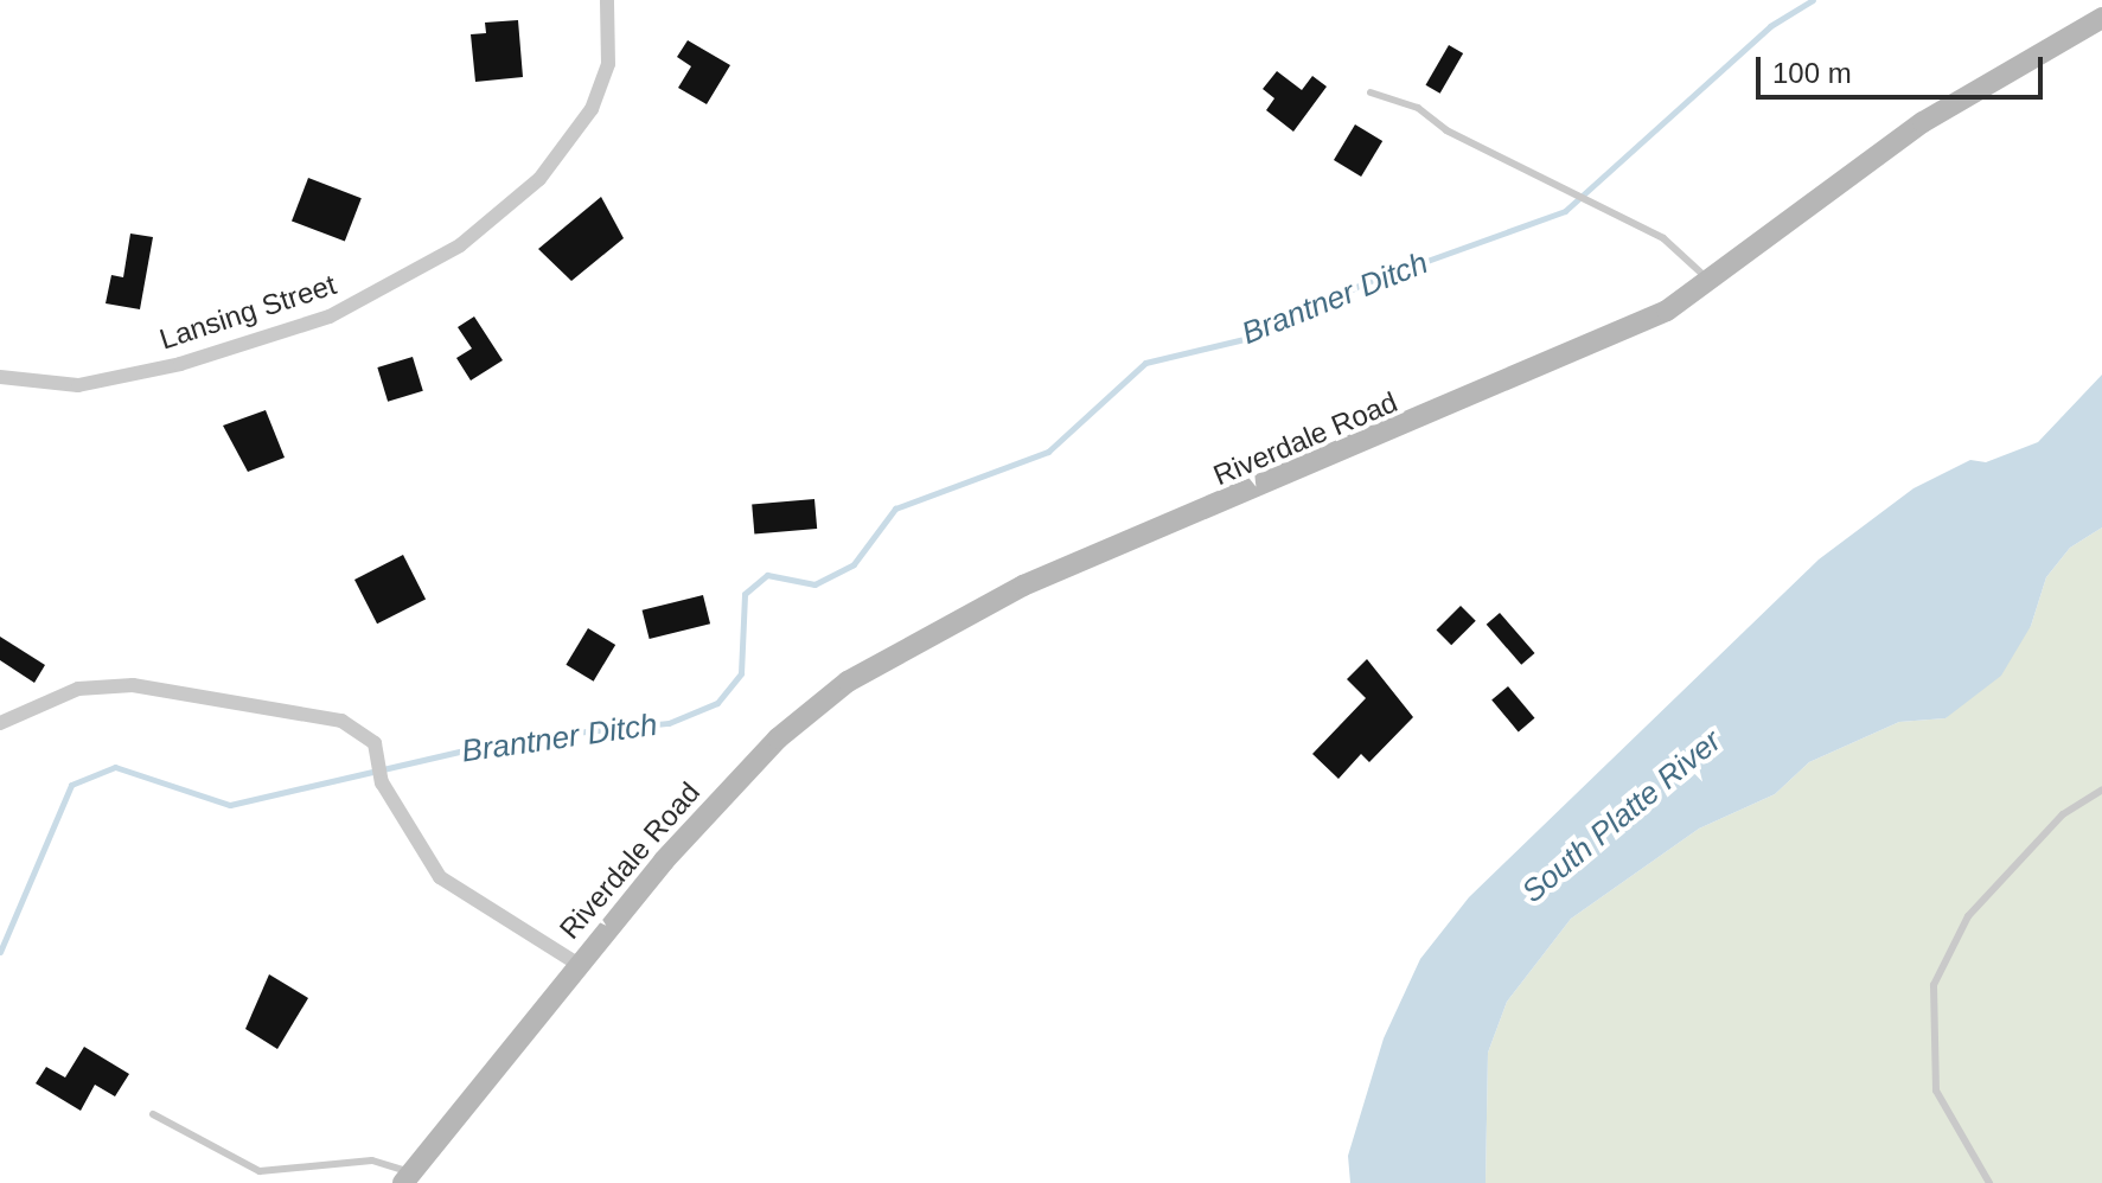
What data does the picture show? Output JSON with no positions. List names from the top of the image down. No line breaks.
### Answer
{"streets":{"street":["Lansing Street","Riverdale Road"]},"water":["Brantner Ditch","South Platte River"],"scale_bar":"100 m"}
